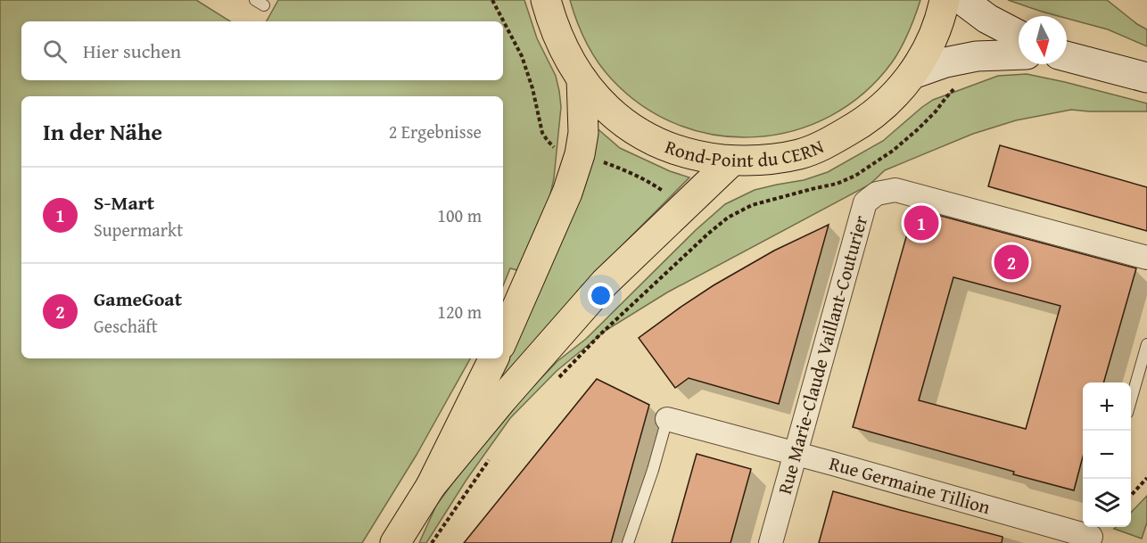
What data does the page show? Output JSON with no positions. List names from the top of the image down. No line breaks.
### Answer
{"streets":{"main road":["Rond-Point du CERN"],"street":["Rue Marie-Claude Vaillant-Couturier","Rue Germaine Tillion"]},"crossings":[["Rue Marie-Claude Vaillant-Couturier","Rue Germaine Tillion"]],"north":"bottom","page":{"search":"Hier suchen","heading":["In der Nähe","2 Ergebnisse"],"list":[{"mark":"1","name":"S-Mart","note":"Supermarkt","value":"100 m"},{"mark":"2","name":"GameGoat","note":"Geschäft","value":"120 m"}],"pins":["1","2"],"map_buttons":["+","−"]}}
